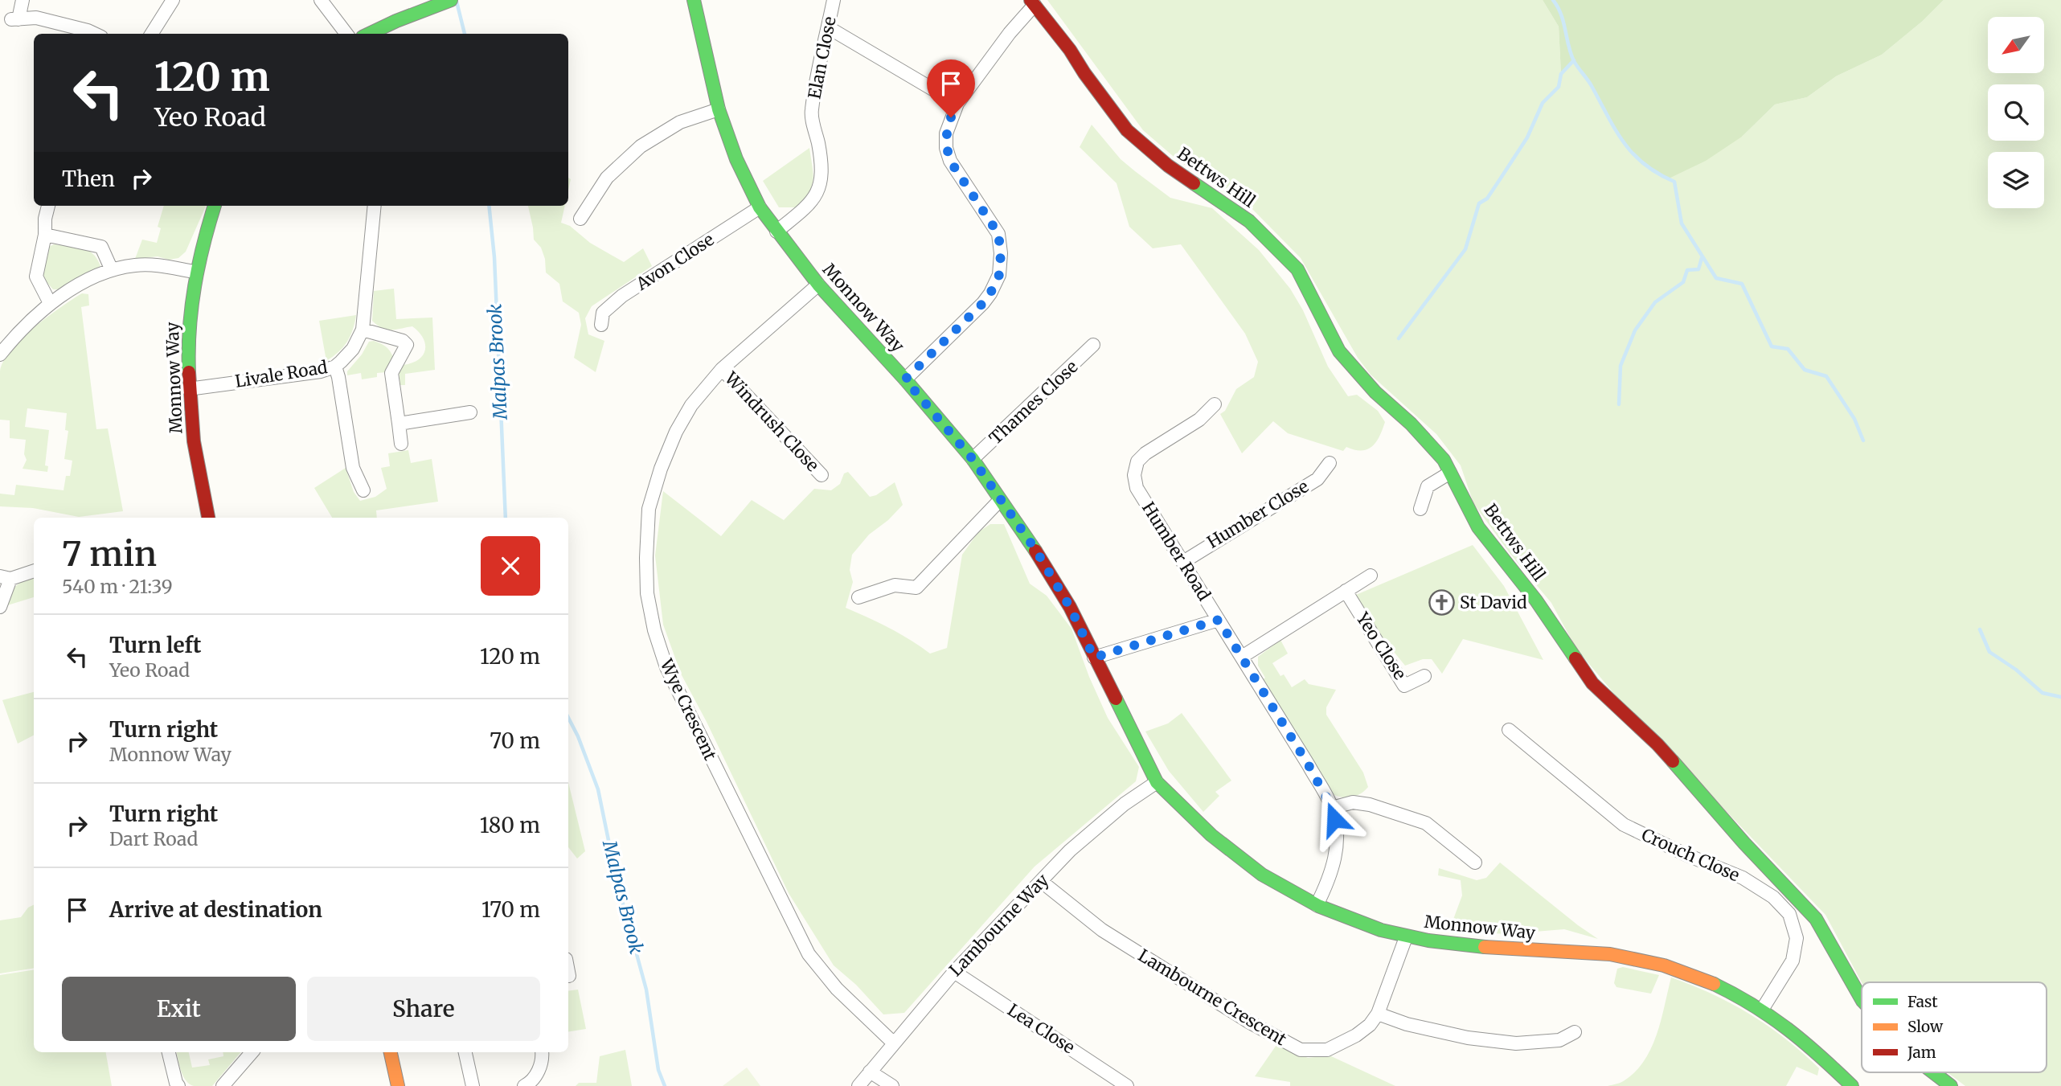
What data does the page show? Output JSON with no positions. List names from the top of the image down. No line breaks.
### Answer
{"streets":{"street":["Elan Close","Bettws Hill","Avon Close","Monnow Way","Livale Road","Thames Close","Windrush Close","Humber Close","Humber Road","Yeo Close","Wye Crescent","Crouch Close","Lambourne Way","Lambourne Crescent","Lea Close"]},"crossings":[["Elan Close","Monnow Way"],["Avon Close","Monnow Way"],["Monnow Way","Livale Road"],["Monnow Way","Thames Close"],["Monnow Way","Humber Road"],["Monnow Way","Wye Crescent"],["Monnow Way","Crouch Close"],["Monnow Way","Lambourne Way"],["Monnow Way","Lambourne Crescent"],["Windrush Close","Wye Crescent"],["Humber Close","Humber Road"],["Wye Crescent","Lambourne Way"],["Lambourne Way","Lambourne Crescent"],["Lambourne Way","Lea Close"]],"water":["Malpas Brook"],"places":{"church":["St David"]},"legend":["Fast","Slow","Jam"],"north":"bottom left","page":{"turn":["120 m","Yeo Road"],"then":"Then","heading":["7 min","540 m · 21:39"],"list":[{"name":"Turn left","note":"Yeo Road","value":"120 m"},{"name":"Turn right","note":"Monnow Way","value":"70 m"},{"name":"Turn right","note":"Dart Road","value":"180 m"},{"name":"Arrive at destination","value":"170 m"}],"buttons":["Exit","Share"]}}
